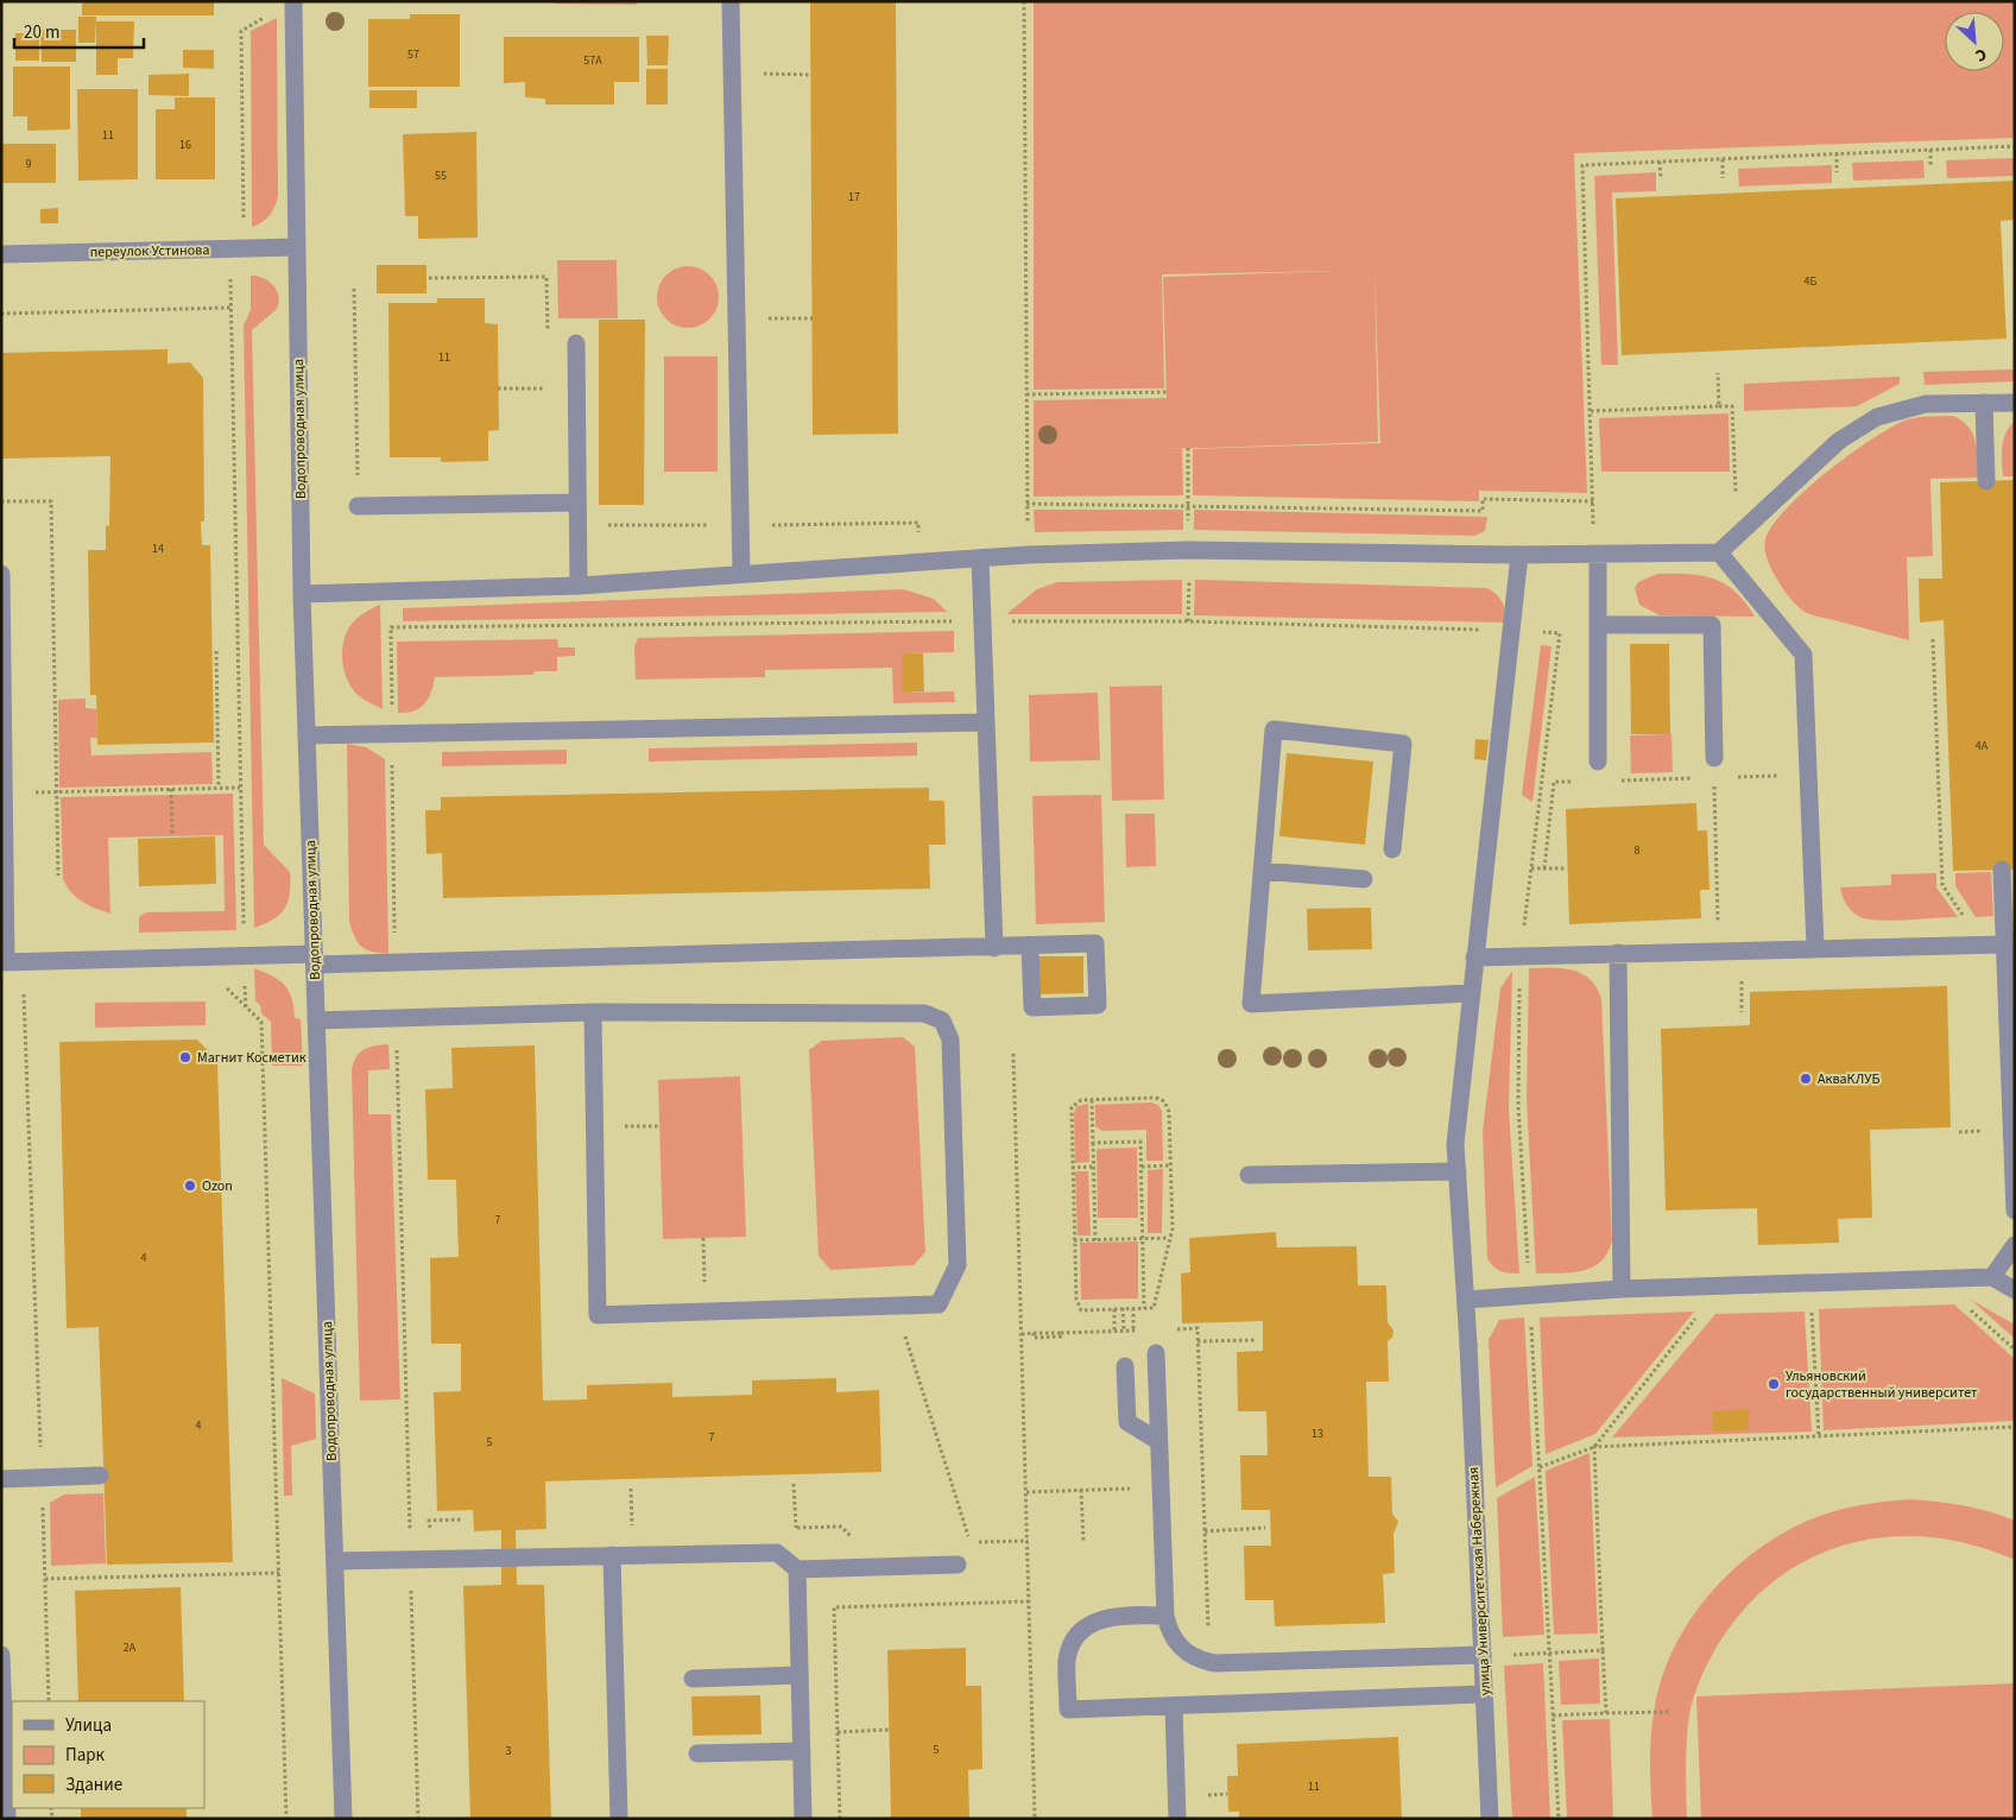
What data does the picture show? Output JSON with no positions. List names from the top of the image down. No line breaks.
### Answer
{"streets":{"street":["переулок Устинова","Водопроводная улица","улица Университетская Набережная"]},"crossings":[["переулок Устинова","Водопроводная улица"]],"places":["Магнит Косметик","АкваКЛУБ","Ozon","Ульяновский государственный университет"],"house_numbers":["57","57А","11","16","9","55","17","4Б","11","14","4А","8","7","4","4","13","7","5","2А","5","3","11"],"legend":["Улица","Парк","Здание"],"scale_bar":"20 m","north":"bottom right"}
